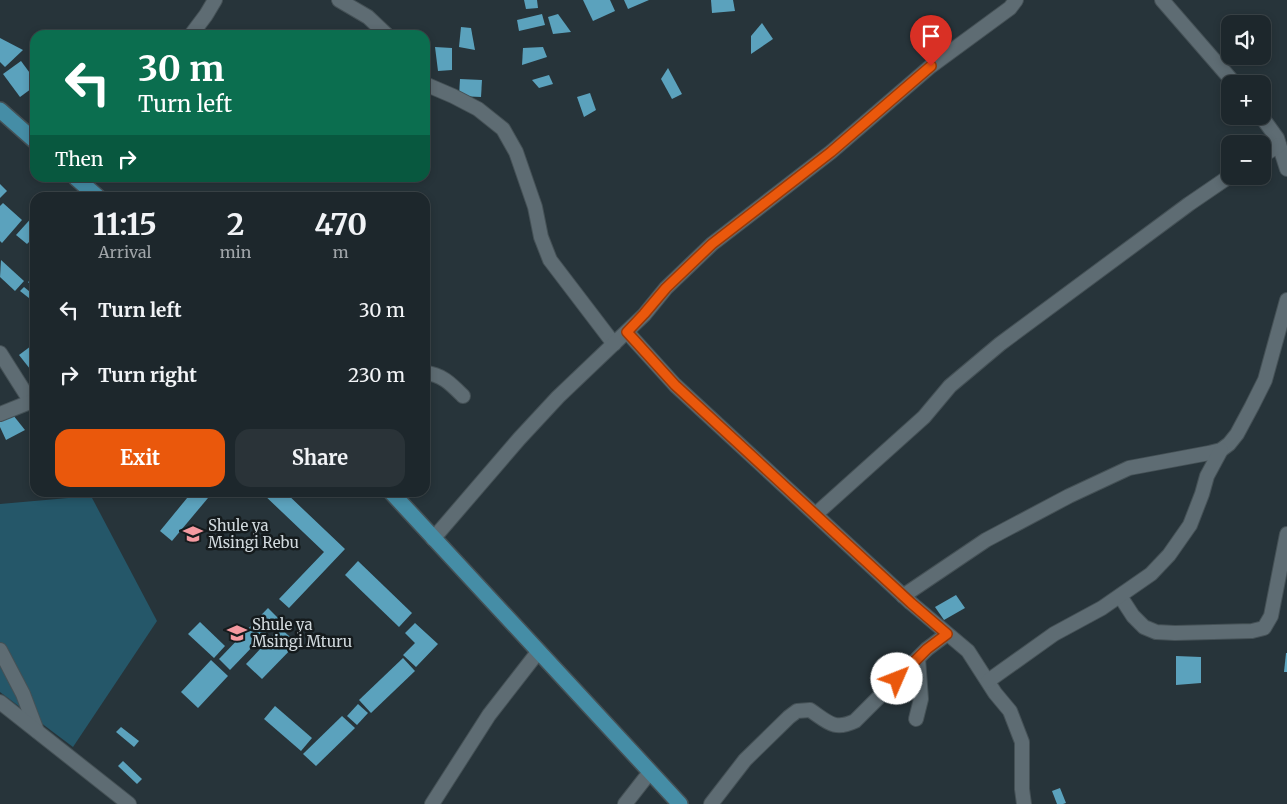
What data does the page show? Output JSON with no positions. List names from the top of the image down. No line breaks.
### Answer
{"places":{"school or university":["Shule ya Msingi Rebu","Shule ya Msingi Mturu"]},"page":{"map_buttons":["+","−"],"turn":["30 m","Turn left"],"then":"Then","eta":["11:15","Arrival","2","min","470","m"],"list":[{"name":"Turn left","value":"30 m"},{"name":"Turn right","value":"230 m"}],"buttons":["Exit","Share"]}}
